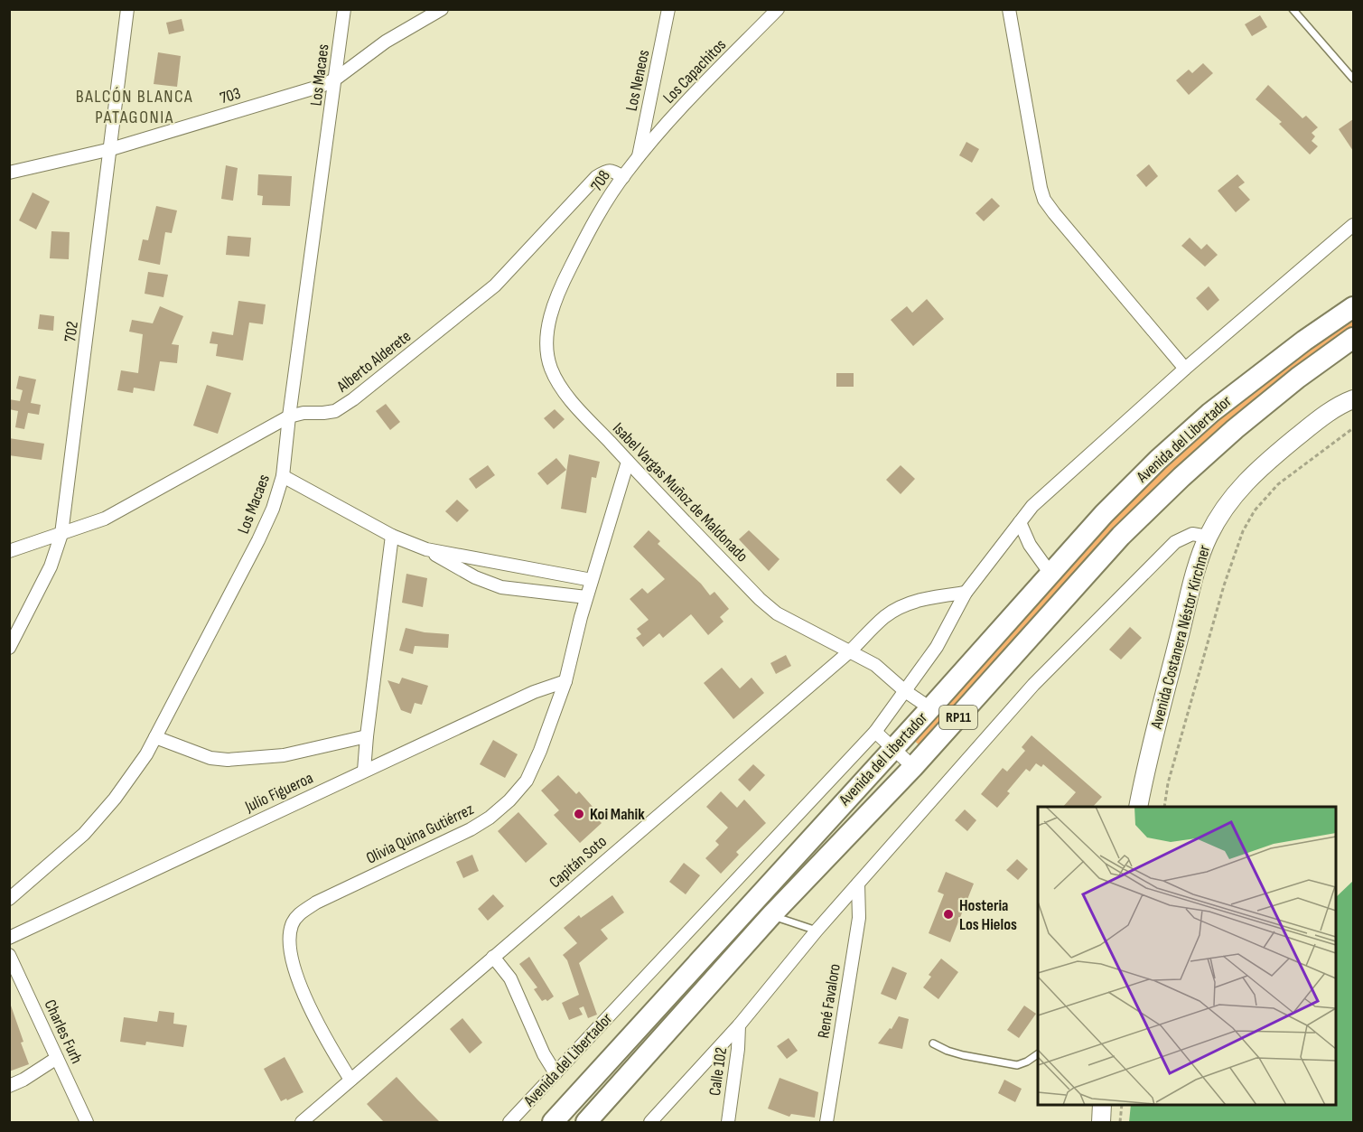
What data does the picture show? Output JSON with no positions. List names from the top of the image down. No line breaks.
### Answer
{"streets":{"main road":["Avenida del Libertador","RP11"],"street":["Los Capachitos","Los Macaes","Los Neneos","703","708","702","Alberto Alderete","Isabel Vargas Muñoz de Maldonado","Avenida Costanera Néstor Kirchner","Julio Figueroa","Olivia Quina Gutiérrez","Capitán Soto","René Favaloro","Charles Furh","Calle 102"]},"crossings":[["Los Capachitos","Los Neneos"],["Los Capachitos","708"],["Los Macaes","703"],["Los Macaes","Alberto Alderete"],["Los Neneos","708"],["703","702"],["708","Alberto Alderete"],["708","Isabel Vargas Muñoz de Maldonado"],["702","Alberto Alderete"],["Avenida del Libertador","Isabel Vargas Muñoz de Maldonado"],["Avenida del Libertador","Capitán Soto"],["Isabel Vargas Muñoz de Maldonado","Olivia Quina Gutiérrez"],["Isabel Vargas Muñoz de Maldonado","Capitán Soto"],["Julio Figueroa","Olivia Quina Gutiérrez"],["Olivia Quina Gutiérrez","Capitán Soto"]],"districts":["BALCÓN BLANCA PATAGONIA"],"places":["Koi Mahik","Hosteria Los Hielos"]}
